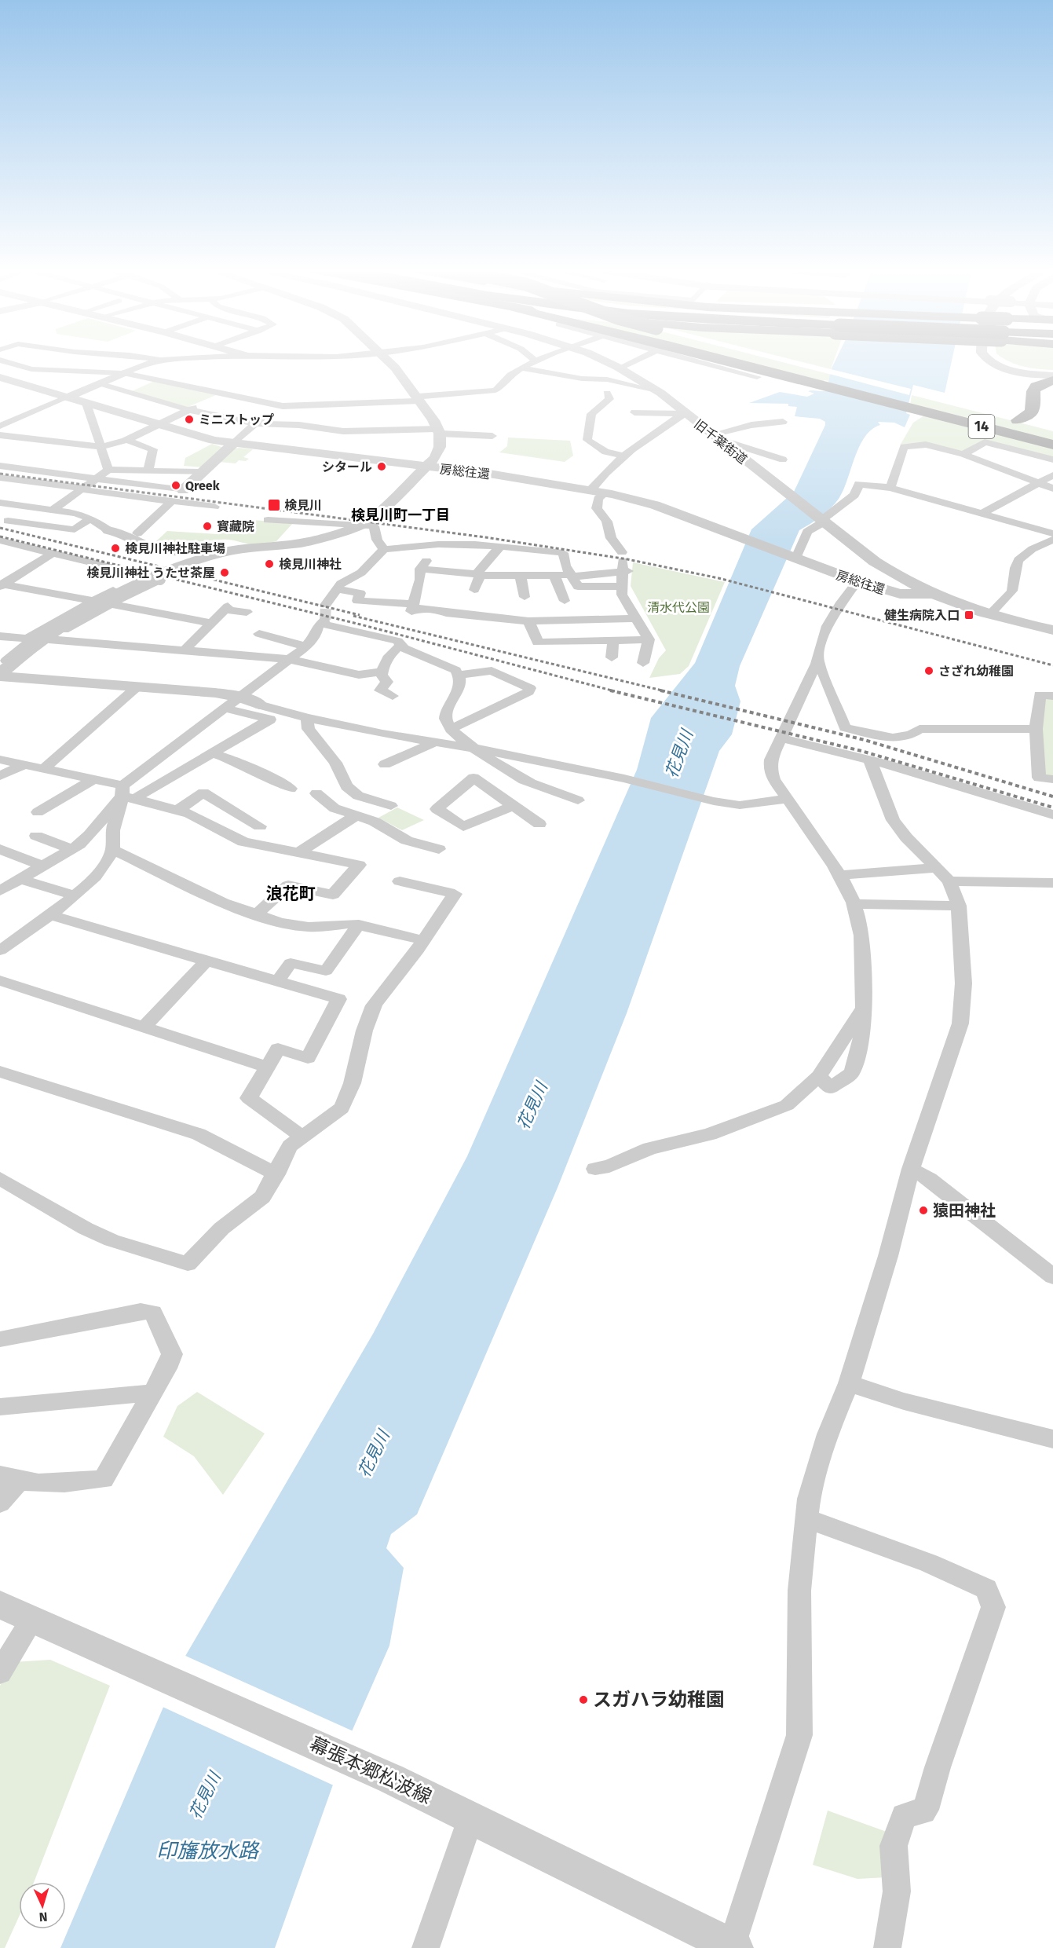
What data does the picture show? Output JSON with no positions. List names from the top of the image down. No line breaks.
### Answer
{"streets":{"highway":["14"],"street":["旧千葉街道","房総往還","幕張本郷松波線"]},"districts":["検見川町一丁目","浪花町"],"water":["花見川","印旛放水路"],"parks":["清水代公園"],"places":{"other":["ミニストップ","シタール","Qreek","寳藏院","検見川神社駐車場","検見川神社","検見川神社 うたせ茶屋","さざれ幼稚園","猿田神社","スガハラ幼稚園"],"transit":["検見川","健生病院入口"]},"north":"bottom"}
